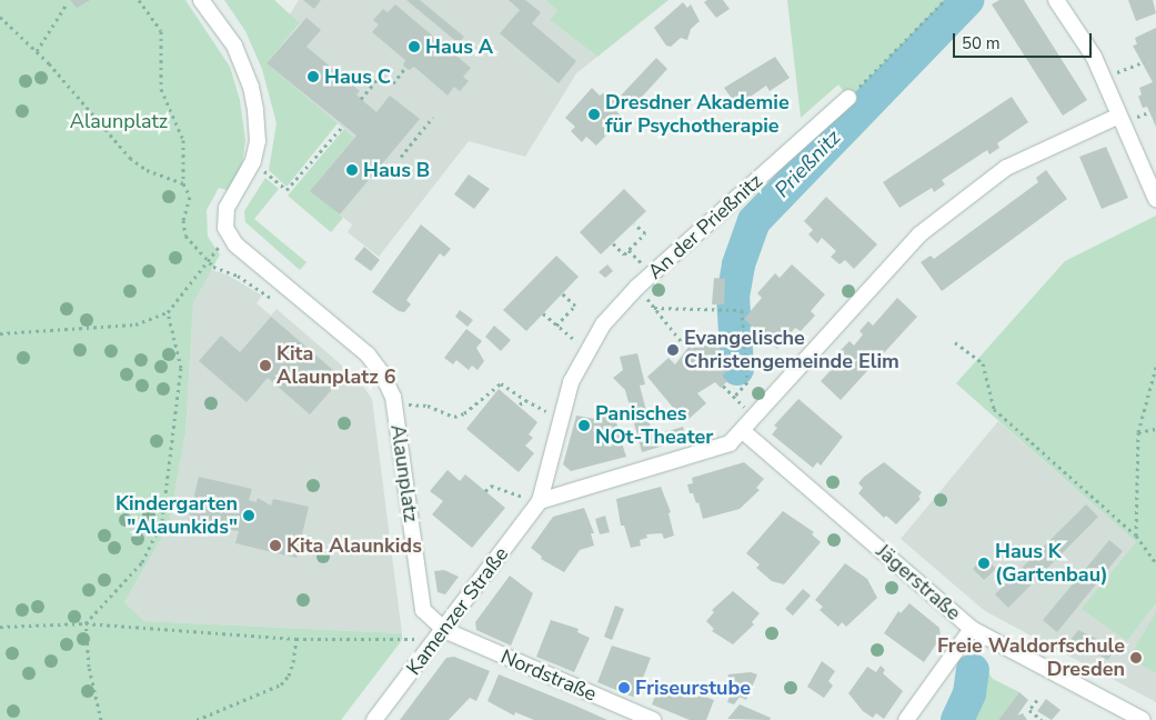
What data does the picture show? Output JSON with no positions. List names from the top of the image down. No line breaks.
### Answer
{"streets":{"street":["An der Prießnitz","Alaunplatz","Jägerstraße","Kamenzer Straße","Nordstraße"]},"crossings":[["An der Prießnitz","Kamenzer Straße"],["Alaunplatz","Kamenzer Straße"],["Alaunplatz","Nordstraße"],["Kamenzer Straße","Nordstraße"]],"water":["Prießnitz"],"parks":["Alaunplatz"],"places":["Haus A","Haus C","Dresdner Akademie für Psychotherapie","Haus B","Evangelische Christengemeinde Elim","Kita Alaunplatz 6","Panisches NOt-Theater","Kindergarten \"Alaunkids\"","Kita Alaunkids","Haus K (Gartenbau)","Freie Waldorfschule Dresden","Friseurstube"],"scale_bar":"50 m"}
